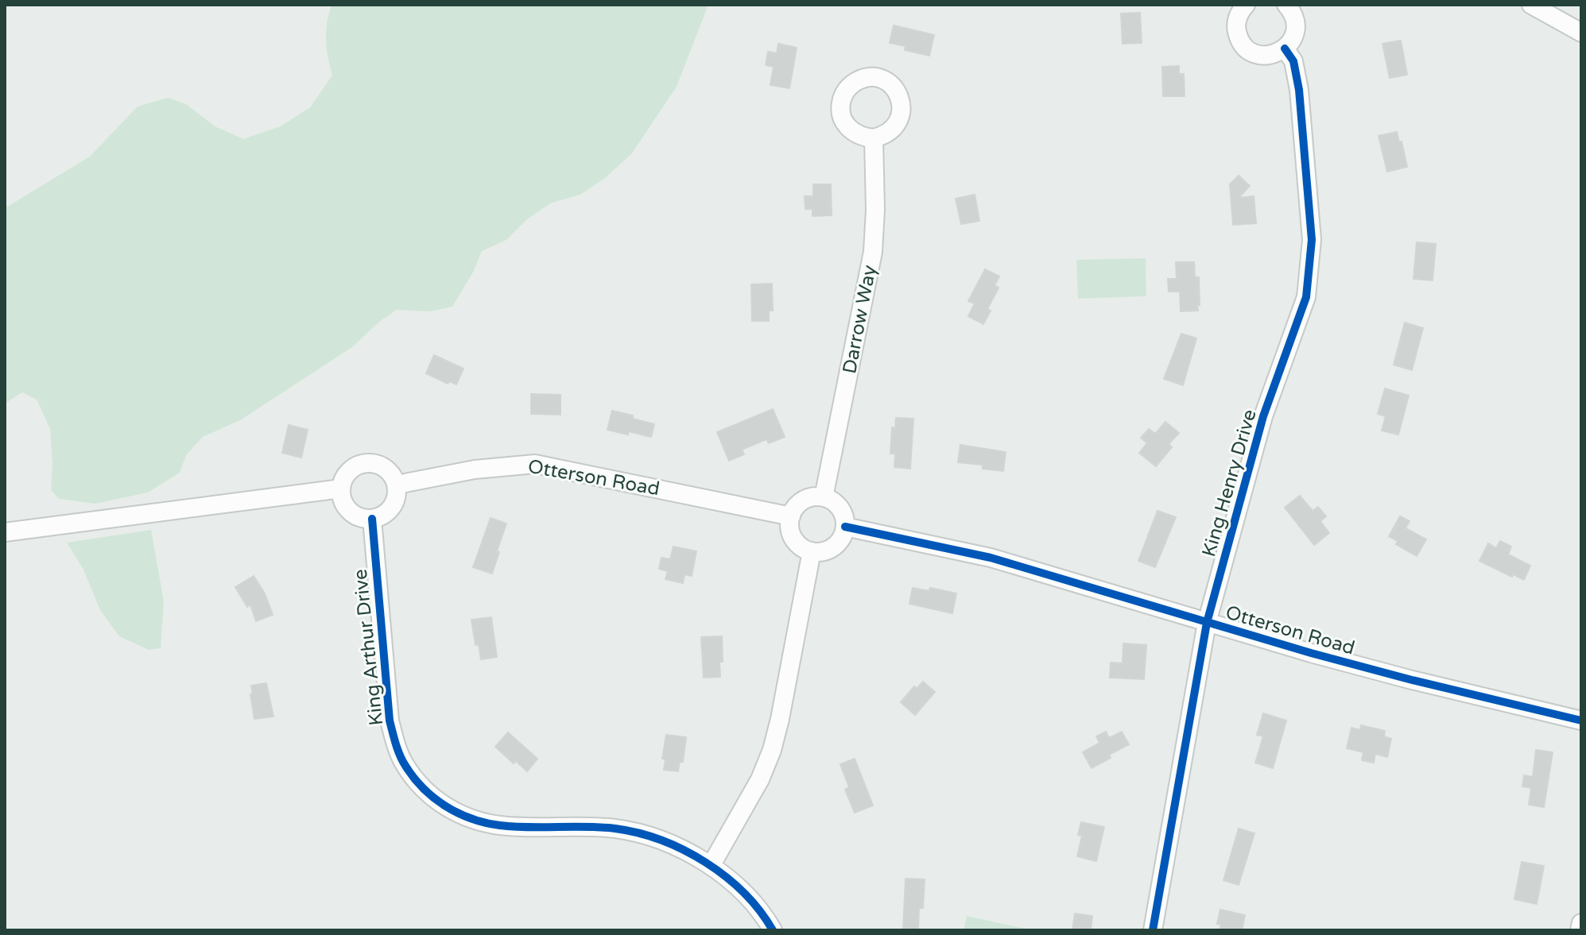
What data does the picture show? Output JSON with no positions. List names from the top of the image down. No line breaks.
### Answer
{"streets":{"street":["Darrow Way","Otterson Road","King Henry Drive","King Arthur Drive"]},"crossings":[["Darrow Way","Otterson Road"],["Otterson Road","King Henry Drive"],["Otterson Road","King Arthur Drive"]]}
